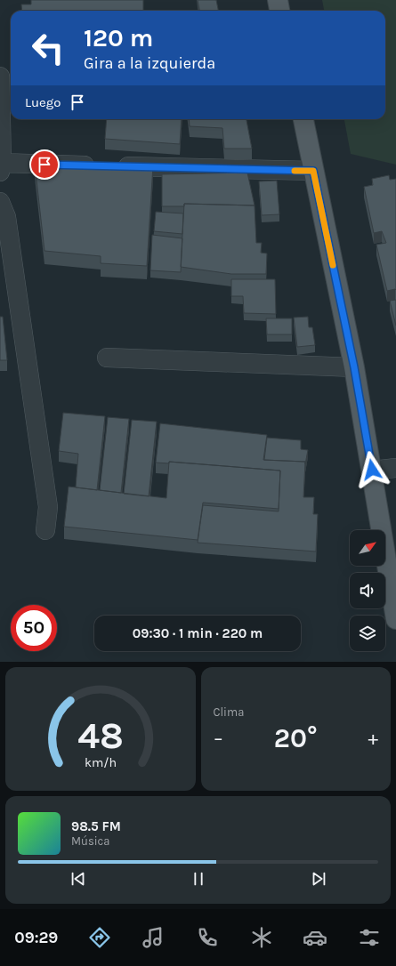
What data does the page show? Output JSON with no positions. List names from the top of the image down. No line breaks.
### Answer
{"north":"top right","page":{"turn":["120 m","Gira a la izquierda"],"then":"Luego","limit":"50","trip":"09:30 · 1 min · 220 m","tile":"Clima","heat":["−","20°","+"],"song":["98.5 FM","Música"],"tabs":"09:29","gauge":["48","km/h"]}}
